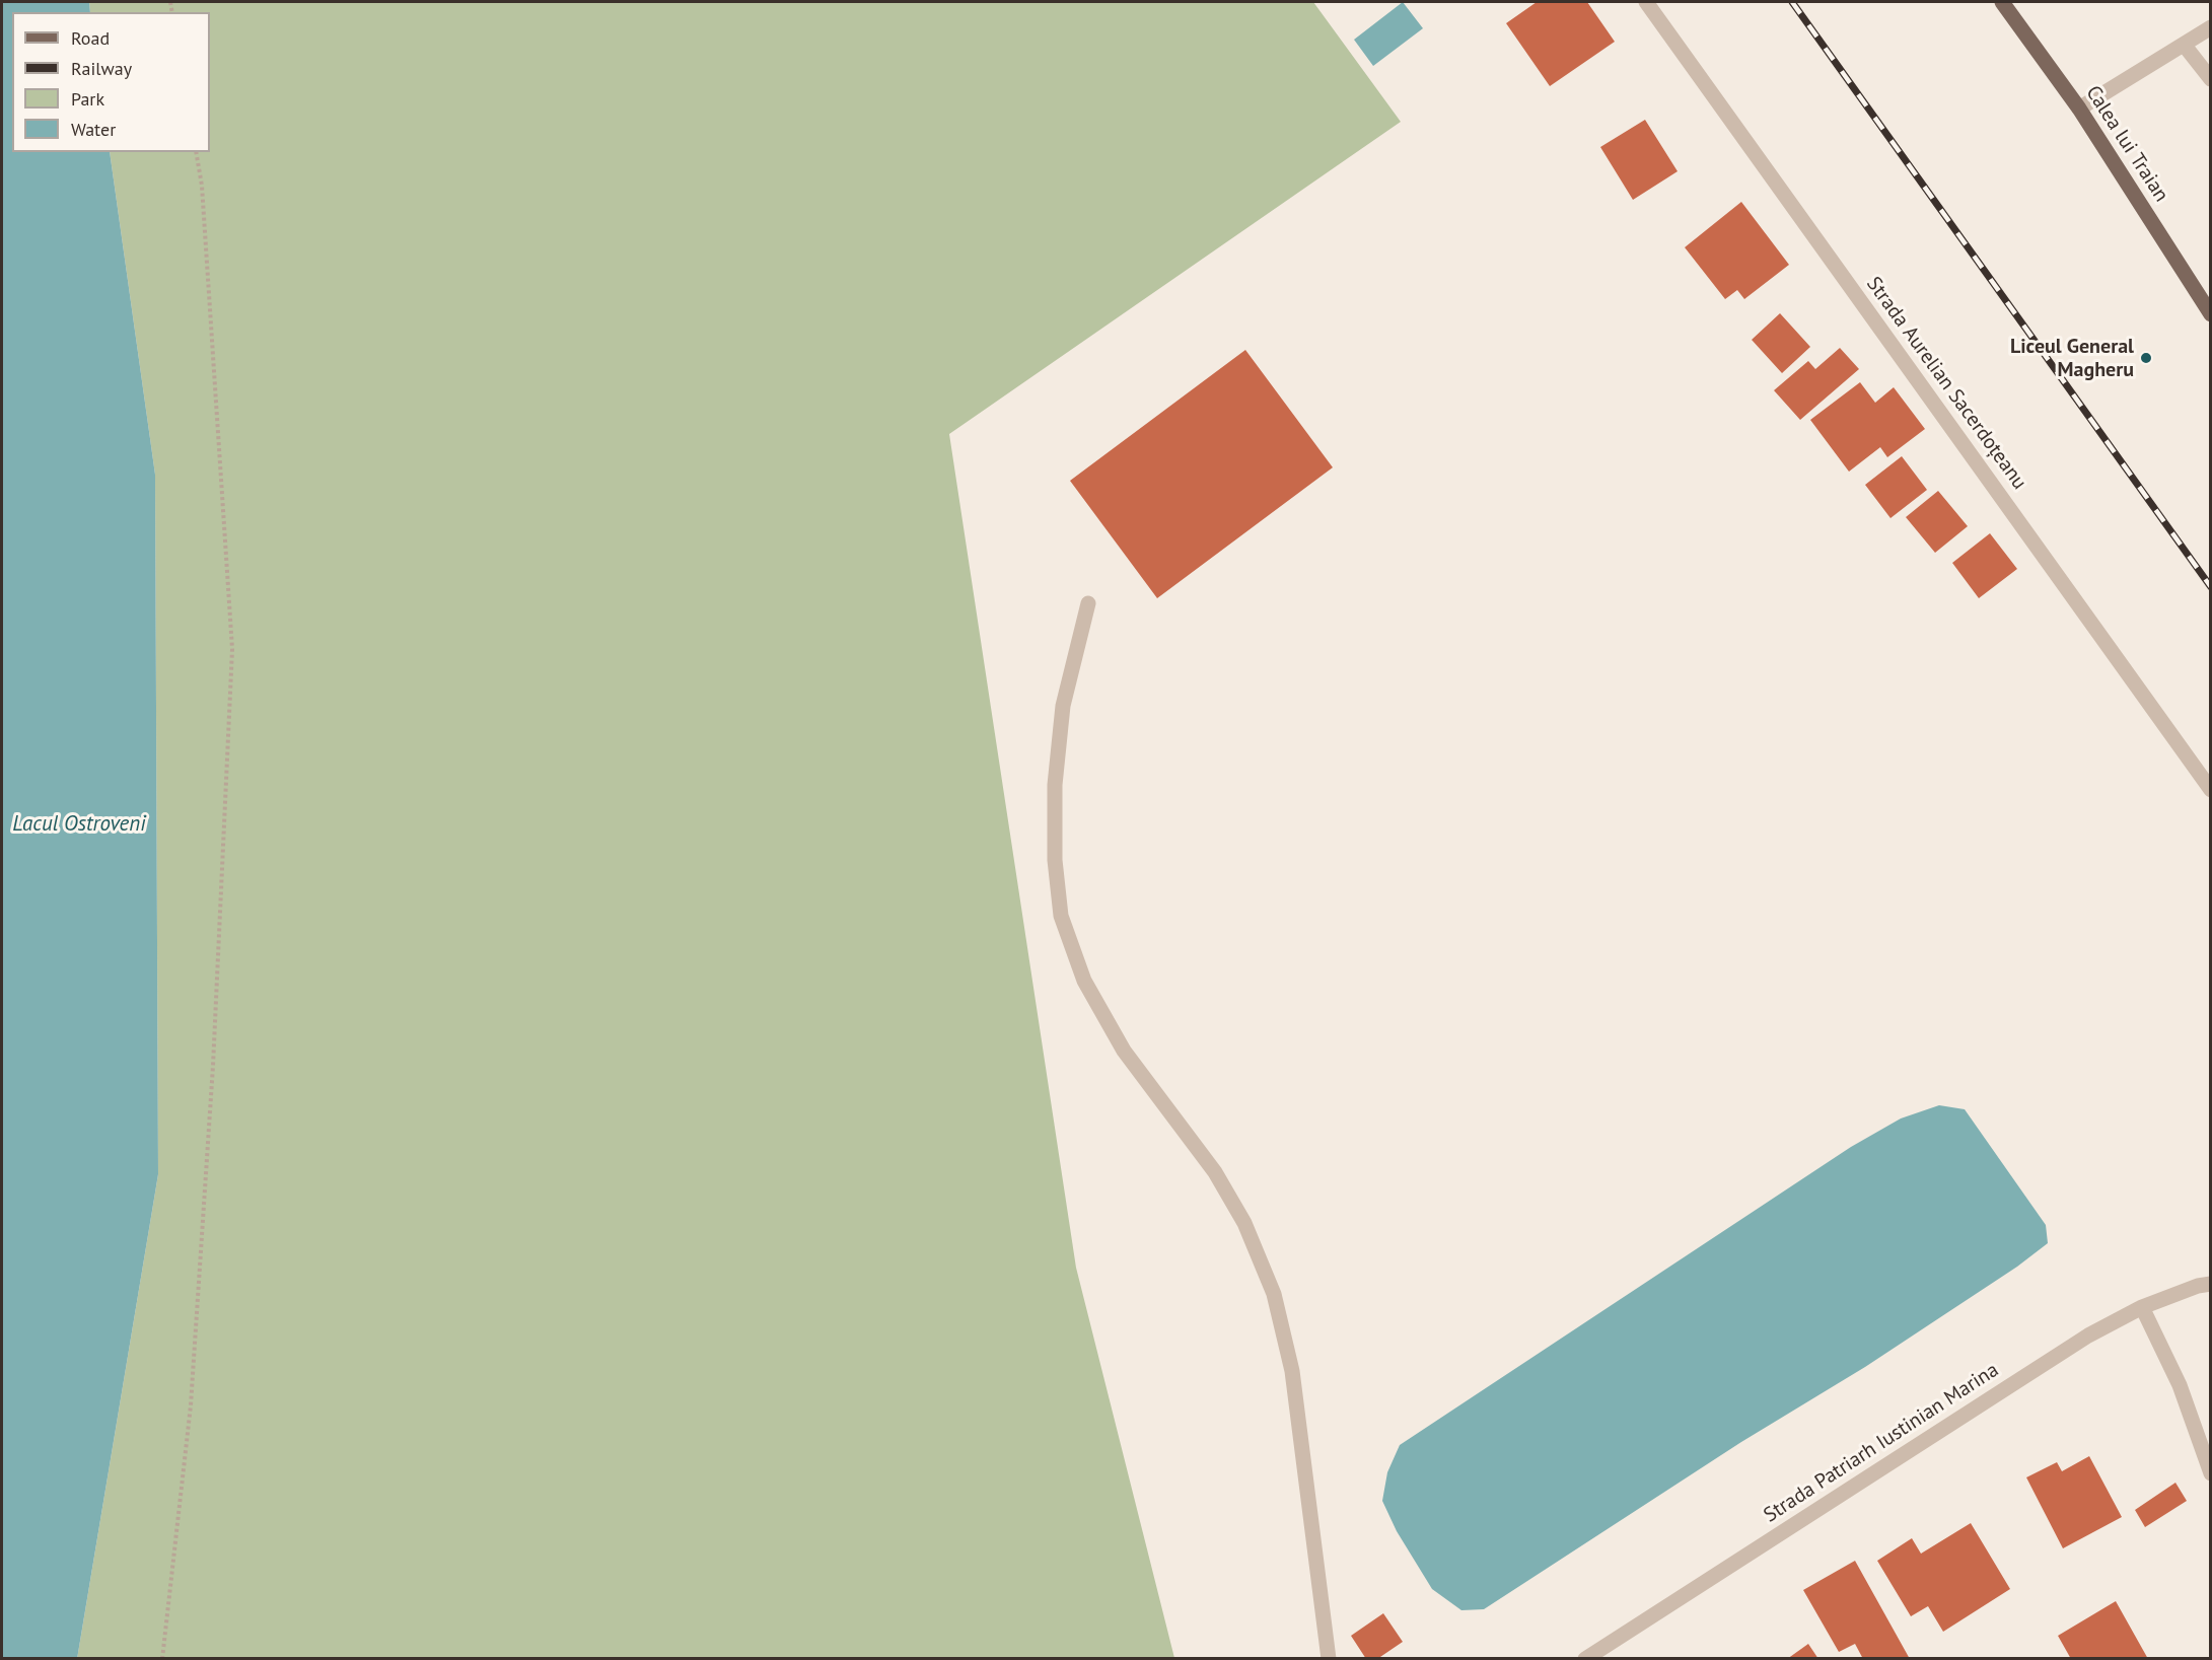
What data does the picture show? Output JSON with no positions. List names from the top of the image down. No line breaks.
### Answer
{"streets":{"main road":["Calea lui Traian"],"street":["Strada Aurelian Sacerdoțeanu","Strada Patriarh Iustinian Marina"]},"water":["Lacul Ostroveni"],"places":["Liceul General Magheru"],"legend":["Road","Railway","Park","Water"]}
